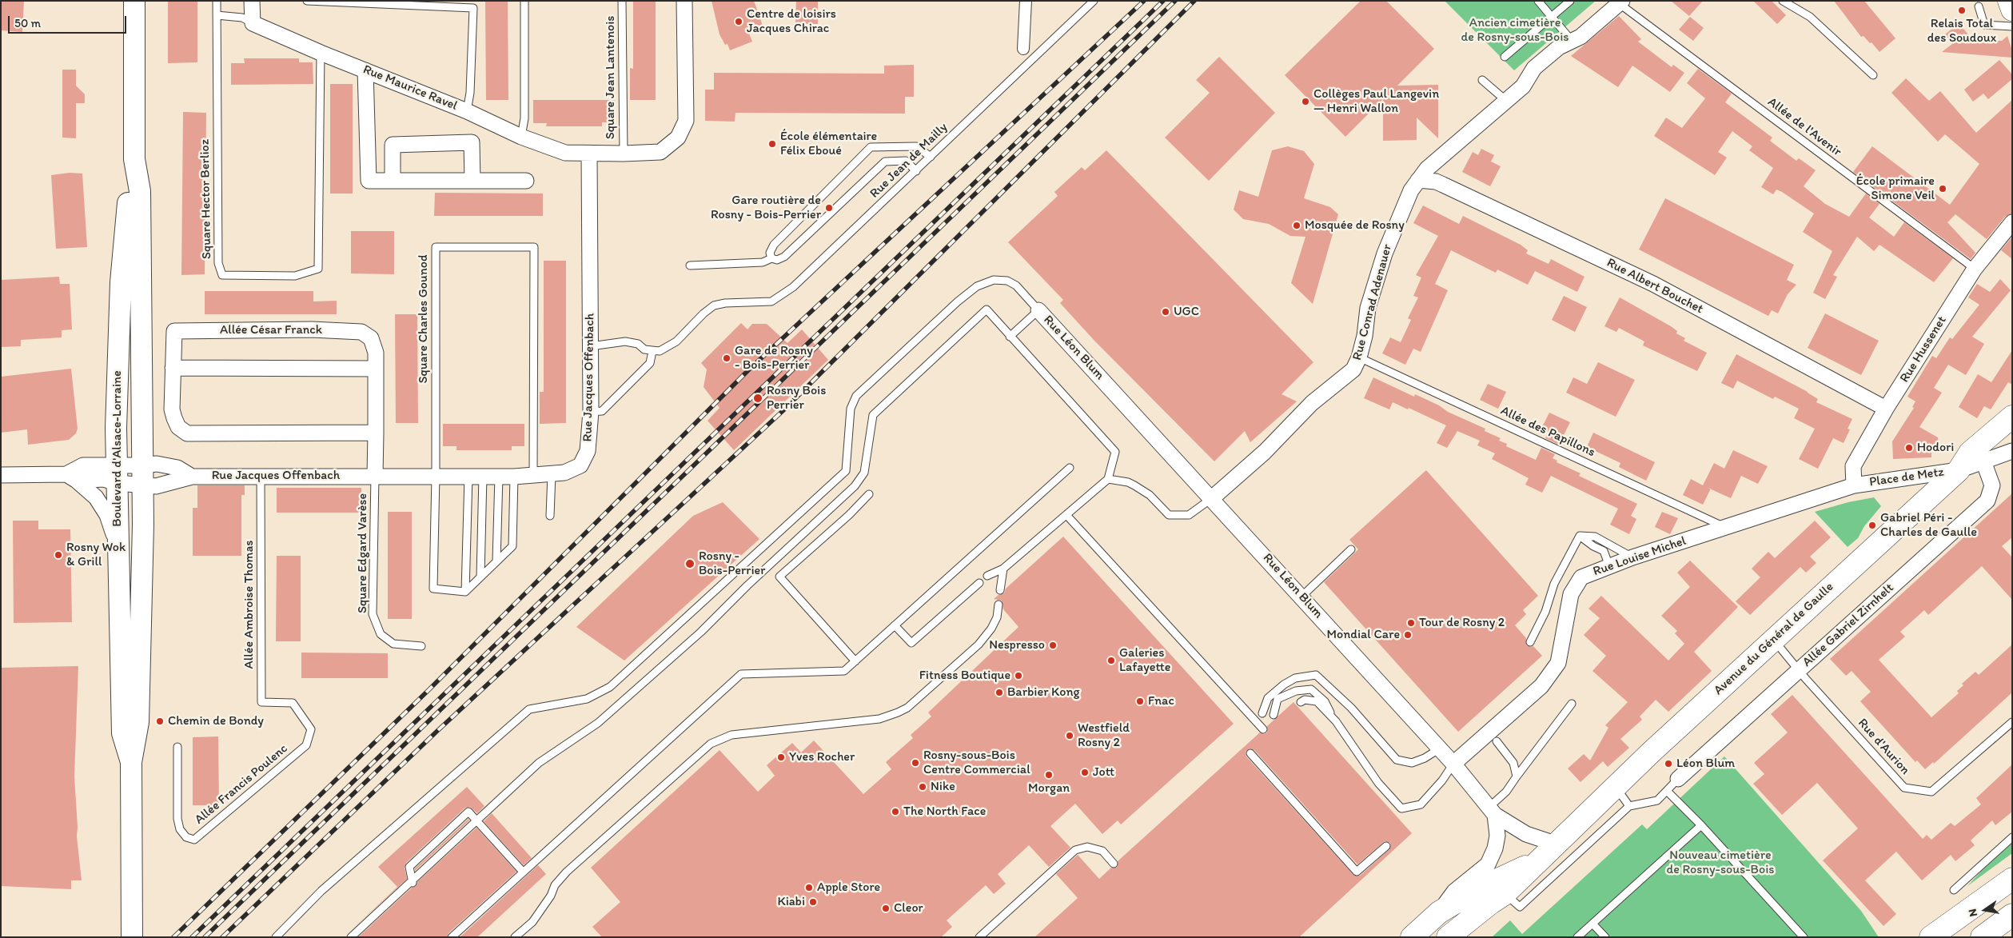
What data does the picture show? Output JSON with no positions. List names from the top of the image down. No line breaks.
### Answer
{"streets":{"main road":["Boulevard d'Alsace-Lorraine","Avenue du Général de Gaulle"],"street":["Rue Maurice Ravel","Rue Albert Bouchet","Rue Conrad Adenauer","Allée César Franck","Rue Léon Blum","Rue Hussenet","Rue Jacques Offenbach","Place de Metz","Rue Louise Michel","Allée Gabriel Zirnhelt"],"lane":["Square Jean Lantenois","Allée de l'Avenir","Rue Jean de Mailly","Square Hector Berlioz","Square Charles Gounod","Allée des Papillons","Square Edgard Varèse","Allée Ambroise Thomas","Rue d'Aurion","Allée Francis Poulenc"]},"crossings":[["Rue Maurice Ravel","Square Hector Berlioz"],["Rue Maurice Ravel","Rue Jacques Offenbach"],["Allée de l'Avenir","Rue Conrad Adenauer"],["Allée de l'Avenir","Rue Hussenet"],["Rue Albert Bouchet","Rue Conrad Adenauer"],["Rue Albert Bouchet","Rue Hussenet"],["Rue Conrad Adenauer","Rue Léon Blum"],["Rue Conrad Adenauer","Allée des Papillons"],["Square Charles Gounod","Rue Jacques Offenbach"],["Allée César Franck","Rue Jacques Offenbach"],["Allée César Franck","Square Edgard Varèse"],["Rue Léon Blum","Rue Louise Michel"],["Rue Léon Blum","Avenue du Général de Gaulle"],["Rue Hussenet","Place de Metz"],["Rue Hussenet","Rue Louise Michel"],["Rue Jacques Offenbach","Boulevard d'Alsace-Lorraine"],["Rue Jacques Offenbach","Square Edgard Varèse"],["Rue Jacques Offenbach","Allée Ambroise Thomas"],["Allée des Papillons","Rue Louise Michel"],["Place de Metz","Rue Louise Michel"],["Place de Metz","Allée Gabriel Zirnhelt"],["Place de Metz","Avenue du Général de Gaulle"],["Allée Ambroise Thomas","Allée Francis Poulenc"],["Allée Gabriel Zirnhelt","Rue d'Aurion"],["Avenue du Général de Gaulle","Rue d'Aurion"]],"parks":["Ancien cimetière de Rosny-sous-Bois","Nouveau cimetière de Rosny-sous-Bois"],"places":["Relais Total des Soudoux","Centre de loisirs Jacques Chirac","Collèges Paul Langevin — Henri Wallon","École élémentaire Félix Eboué","École primaire Simone Veil","Gare routière de Rosny - Bois-Perrier","Mosquée de Rosny","UGC","Gare de Rosny - Bois-Perrier","Rosny Bois Perrier","Hodori","Gabriel Péri - Charles de Gaulle","Rosny Wok & Grill","Rosny - Bois-Perrier","Tour de Rosny 2","Mondial Care","Nespresso","Galeries Lafayette","Fitness Boutique","Barbier Kong","Fnac","Chemin de Bondy","Westfield Rosny 2","Yves Rocher","Rosny-sous-Bois Centre Commercial","Léon Blum","Jott","Morgan","Nike","The North Face","Apple Store","Kiabi","Cleor"],"scale_bar":"50 m","north":"left"}
